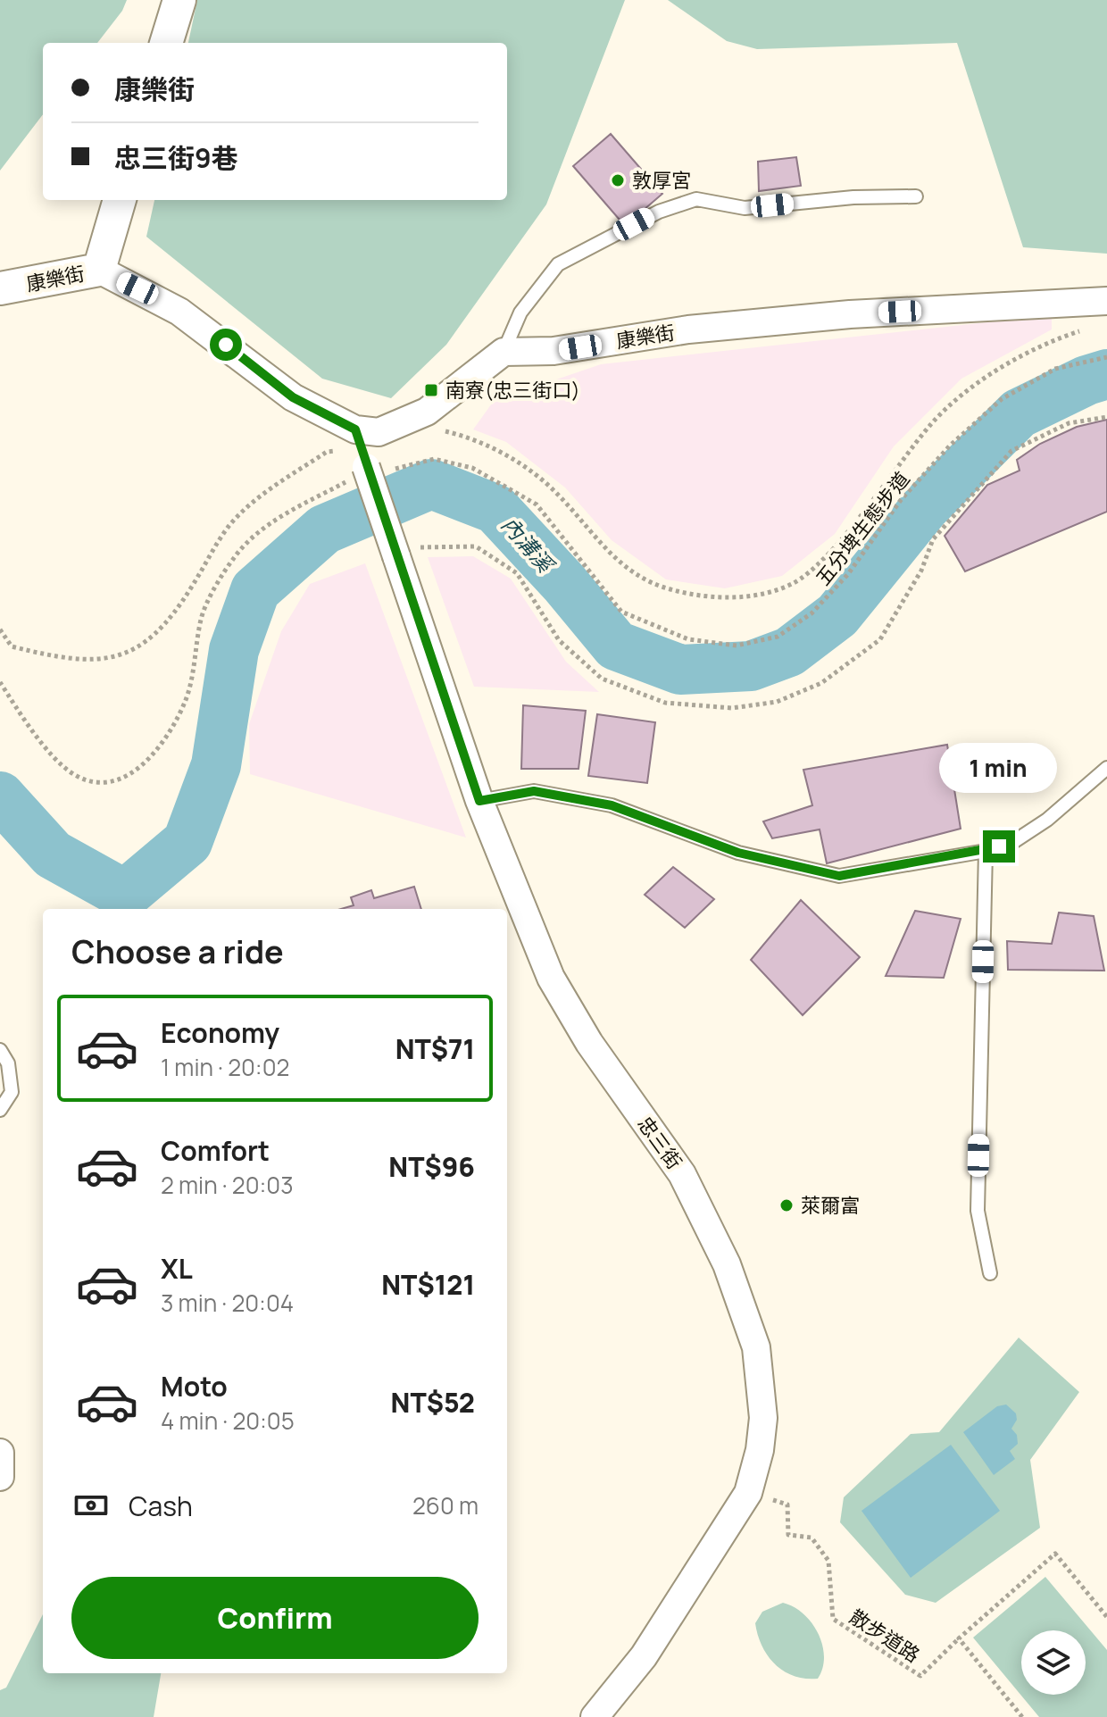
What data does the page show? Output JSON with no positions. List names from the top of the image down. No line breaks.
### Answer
{"streets":{"street":["康樂街","忠三街"],"path":["五分埤生態步道","散步道路"]},"crossings":[["康樂街","五分埤生態步道"],["康樂街","忠三街"],["五分埤生態步道","忠三街"],["忠三街","散步道路"]],"water":["內溝溪"],"places":{"other":["敦厚宮","萊爾富"],"transit":["南寮(忠三街口)"]},"page":{"banner":["康樂街","忠三街9巷"],"bubble":"1 min","heading":"Choose a ride","list":[{"name":"Economy","note":"1 min · 20:02","value":"NT$71"},{"name":"Comfort","note":"2 min · 20:03","value":"NT$96"},{"name":"XL","note":"3 min · 20:04","value":"NT$121"},{"name":"Moto","note":"4 min · 20:05","value":"NT$52"}],"pay":["Cash","260 m"],"buttons":"Confirm"}}
